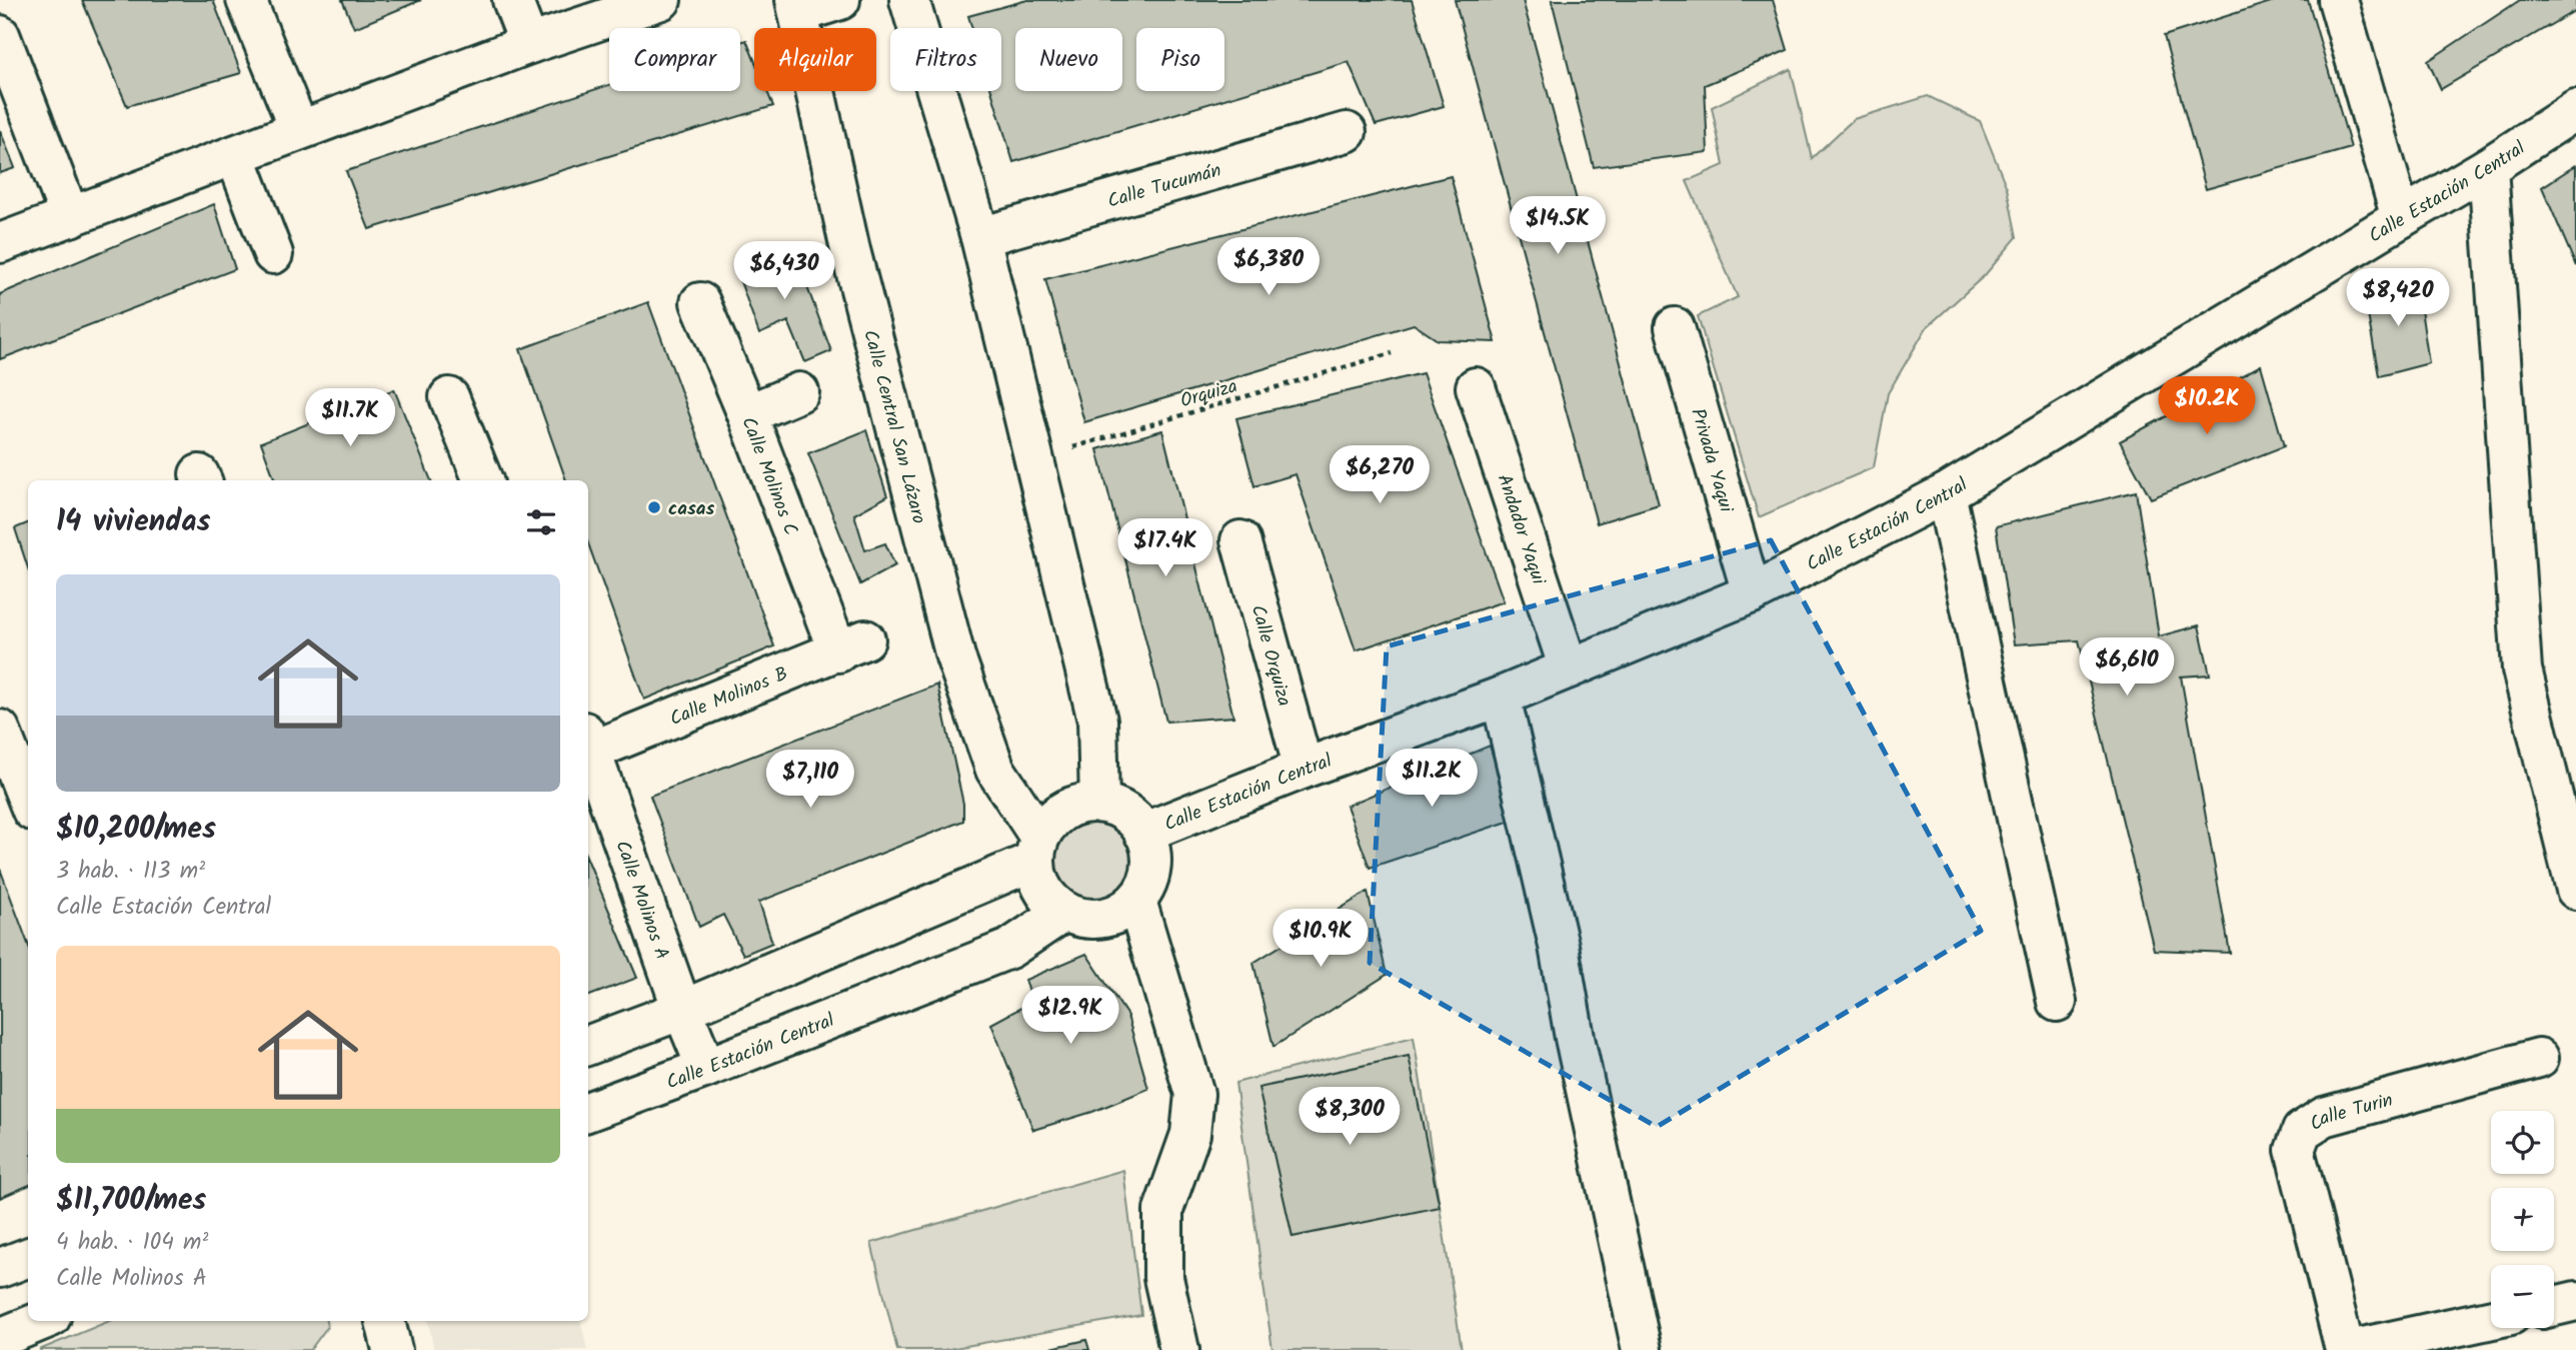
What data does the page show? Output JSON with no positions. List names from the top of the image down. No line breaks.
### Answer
{"streets":{"street":["Calle Tucumán","Calle Estación Central","Calle Central San Lázaro","Privada Yaqui","Calle Molinos C","Andador Yaqui","Calle Orquiza","Calle Molinos B","Calle Molinos A","Calle Turin"],"path":["Orquiza"]},"crossings":[["Calle Estación Central","Calle Central San Lázaro"],["Calle Estación Central","Privada Yaqui"],["Calle Estación Central","Andador Yaqui"],["Calle Estación Central","Calle Orquiza"],["Calle Estación Central","Calle Molinos A"],["Calle Molinos C","Calle Molinos B"],["Calle Molinos B","Calle Molinos A"]],"places":["casas"],"page":{"chip":["Comprar","Alquilar","Filtros","Nuevo","Piso"],"price":["$14.5K","$6,380","$6,430","$8,420","$10.2K","$11.7K","$6,270","$17.4K","$6,610","$11.2K","$7,110","$10.9K","$12.9K","$8,300"],"heading":"14 viviendas","list":[{"name":"$10,200/mes","note":"3 hab. · 113 m² · Calle Estación Central"},{"name":"$11,700/mes","note":"4 hab. · 104 m² · Calle Molinos A"}],"map_buttons":["+","−"]}}
